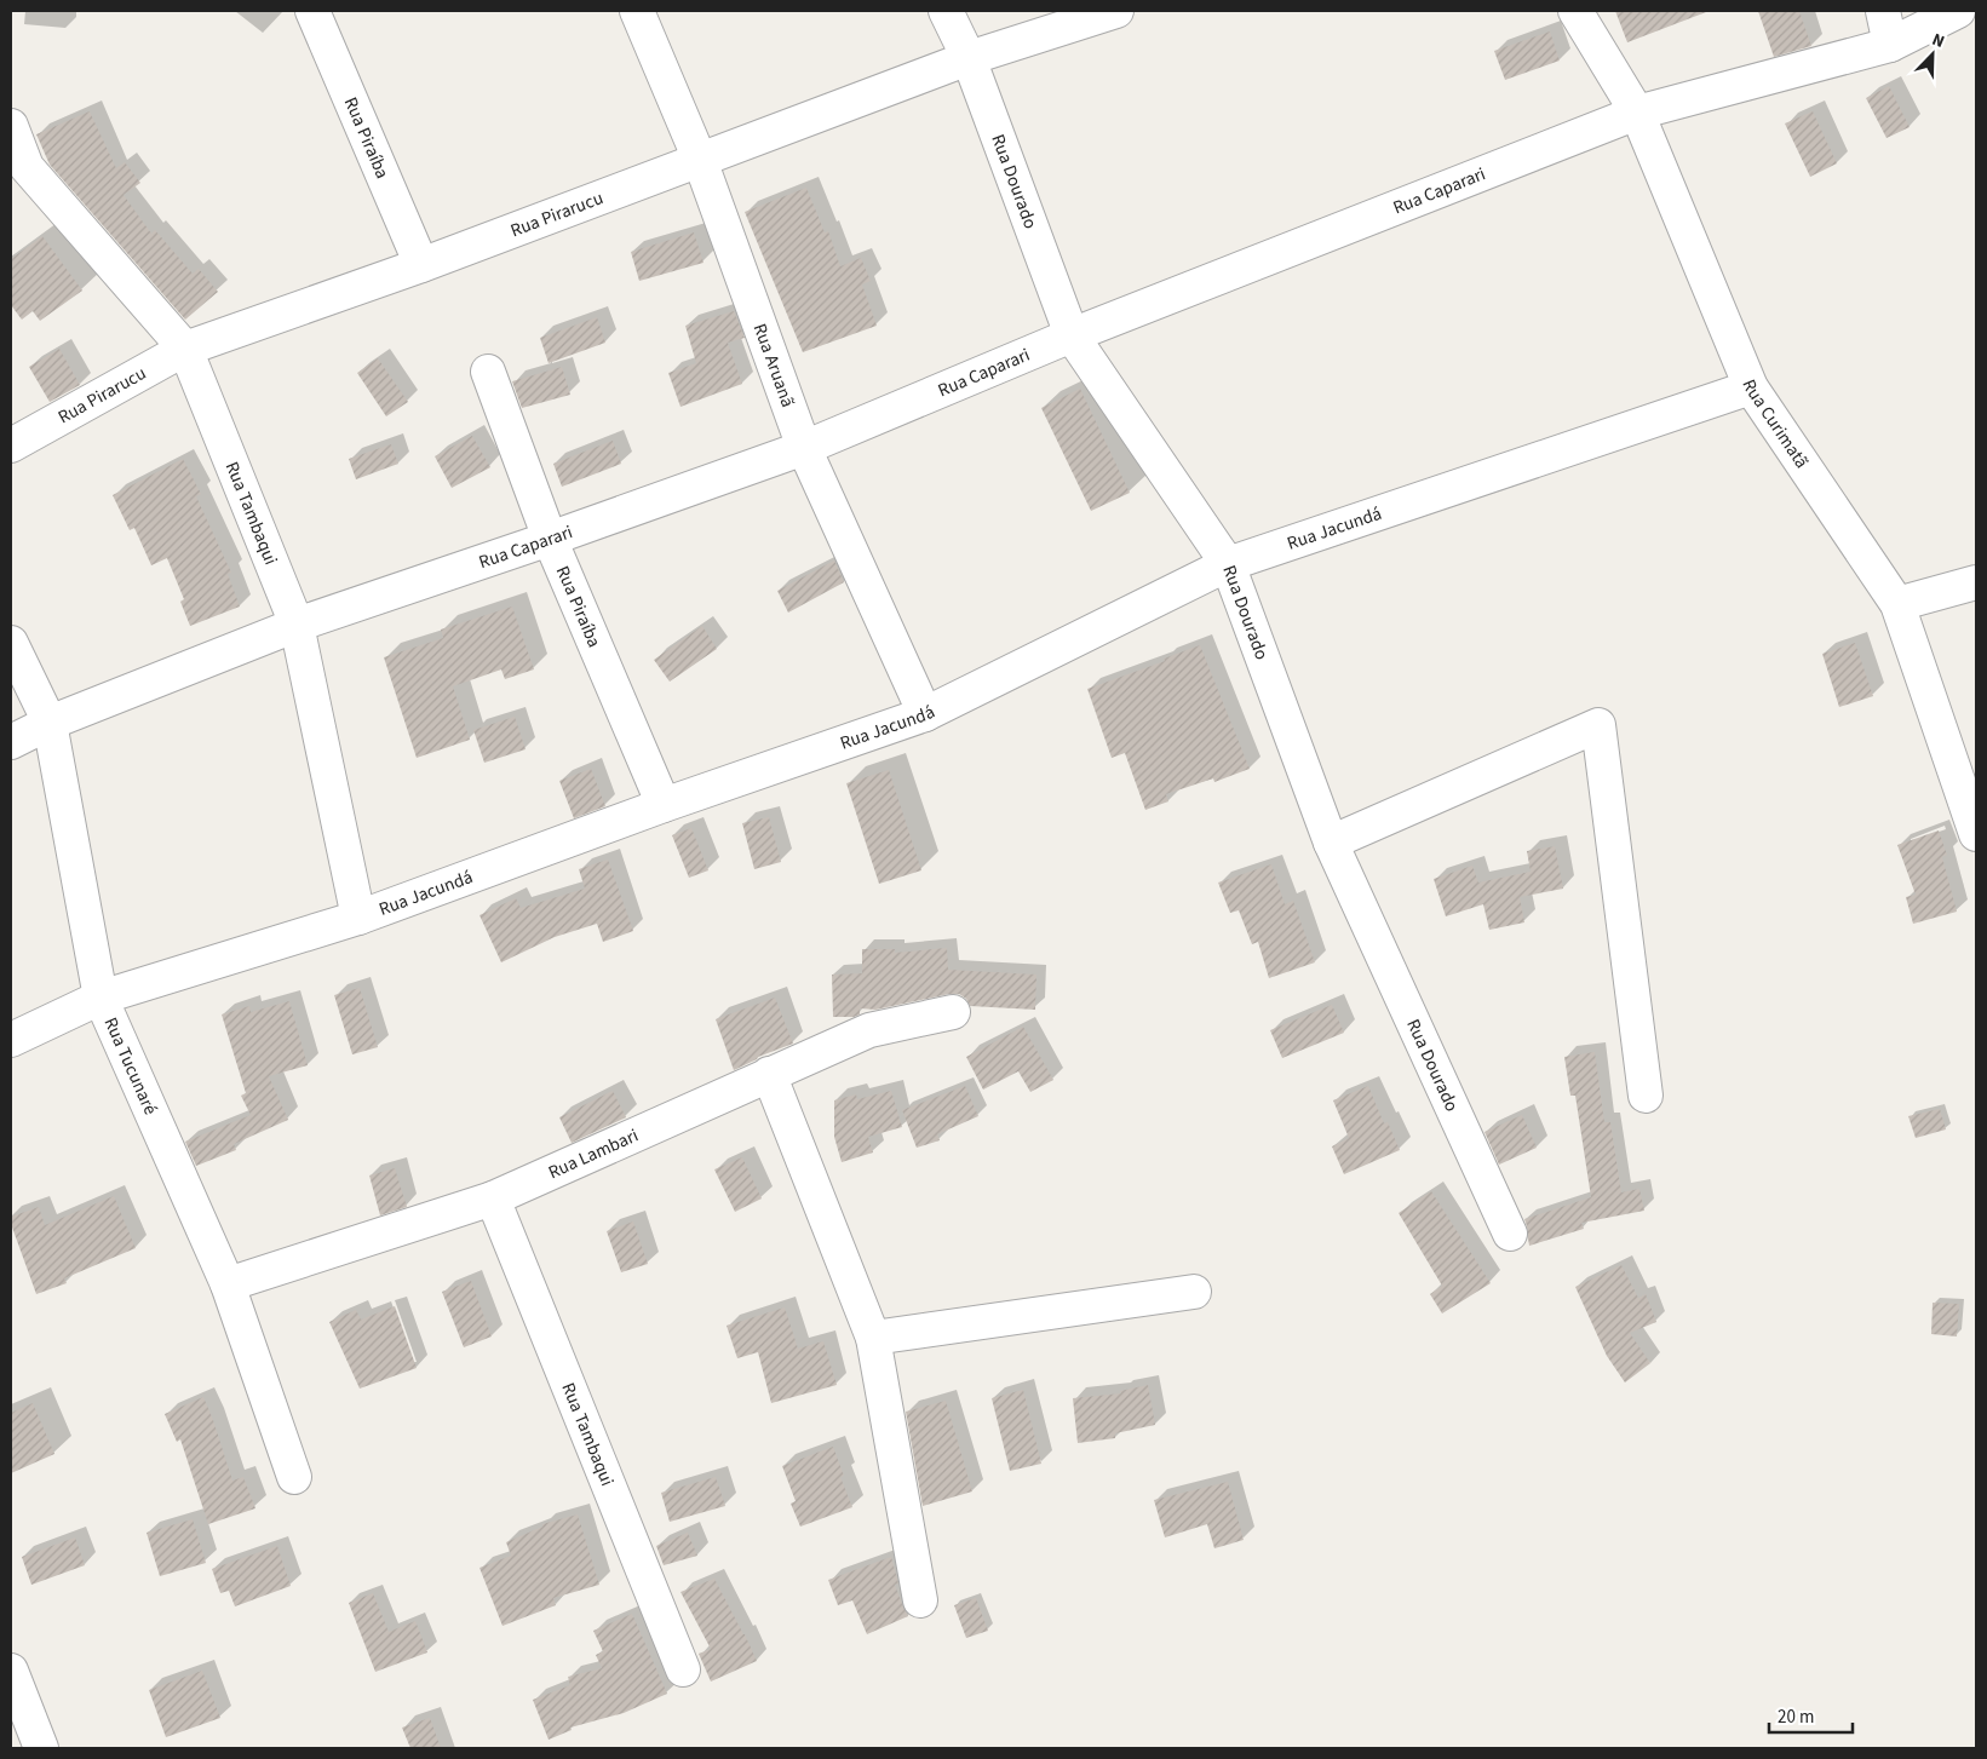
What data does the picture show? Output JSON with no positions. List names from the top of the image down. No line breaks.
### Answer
{"streets":{"street":["Rua Piraíba","Rua Dourado","Rua Caparari","Rua Pirarucu","Rua Aruanã","Rua Curimatã","Rua Tambaqui","Rua Jacundá","Rua Tucunaré","Rua Lambari"]},"crossings":[["Rua Piraíba","Rua Caparari"],["Rua Piraíba","Rua Pirarucu"],["Rua Piraíba","Rua Jacundá"],["Rua Dourado","Rua Caparari"],["Rua Dourado","Rua Pirarucu"],["Rua Dourado","Rua Jacundá"],["Rua Caparari","Rua Aruanã"],["Rua Caparari","Rua Curimatã"],["Rua Caparari","Rua Tambaqui"],["Rua Caparari","Rua Tucunaré"],["Rua Pirarucu","Rua Aruanã"],["Rua Pirarucu","Rua Tambaqui"],["Rua Aruanã","Rua Jacundá"],["Rua Curimatã","Rua Jacundá"],["Rua Tambaqui","Rua Jacundá"],["Rua Tambaqui","Rua Lambari"],["Rua Jacundá","Rua Tucunaré"],["Rua Tucunaré","Rua Lambari"]],"scale_bar":"20 m","north":"top right"}
